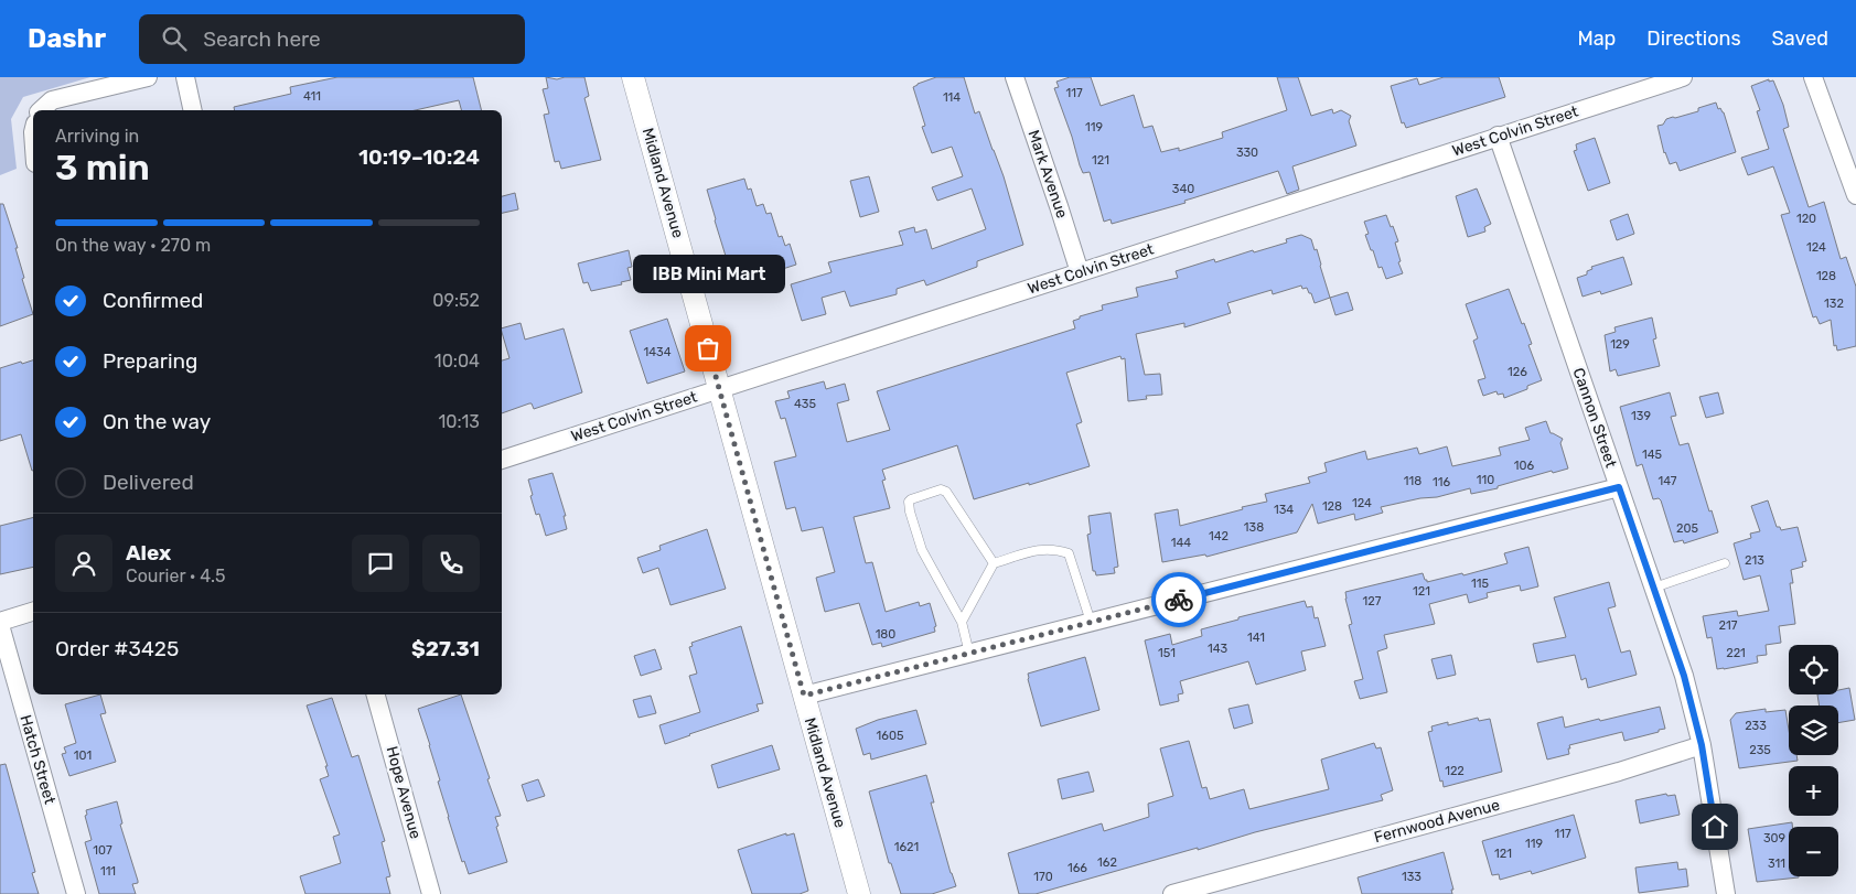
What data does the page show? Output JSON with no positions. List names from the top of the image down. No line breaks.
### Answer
{"streets":{"street":["West Colvin Street","Mark Avenue","Midland Avenue","Cannon Street","Hatch Street","Hope Avenue","Fernwood Avenue"]},"crossings":[["West Colvin Street","Mark Avenue"],["West Colvin Street","Midland Avenue"],["West Colvin Street","Cannon Street"],["Cannon Street","Fernwood Avenue"]],"places":["IBB Mini Mart"],"house_numbers":["117","411","114","119","330","121","340","120","124","128","132","129","1434","126","435","139","145","106","110","118","147","116","124","128","134","138","205","142","144","213","115","121","127","217","180","141","143","151","221","233","1605","235","101","122","117","309","119","1621","107","121","162","311","166","111","170","133"],"page":{"header":"Dashr","search":"Search here","nav":["Map","Directions","Saved"],"heading":["3 min","Arriving in","10:19–10:24"],"panel":["Alex","Courier · 4.5","Order #3425","$27.31"],"bar":"On the way · 270 m","bubble":"IBB Mini Mart","list":[["Confirmed","09:52"],["Preparing","10:04"],["On the way","10:13"],"Delivered"],"map_buttons":["+","−"]}}
